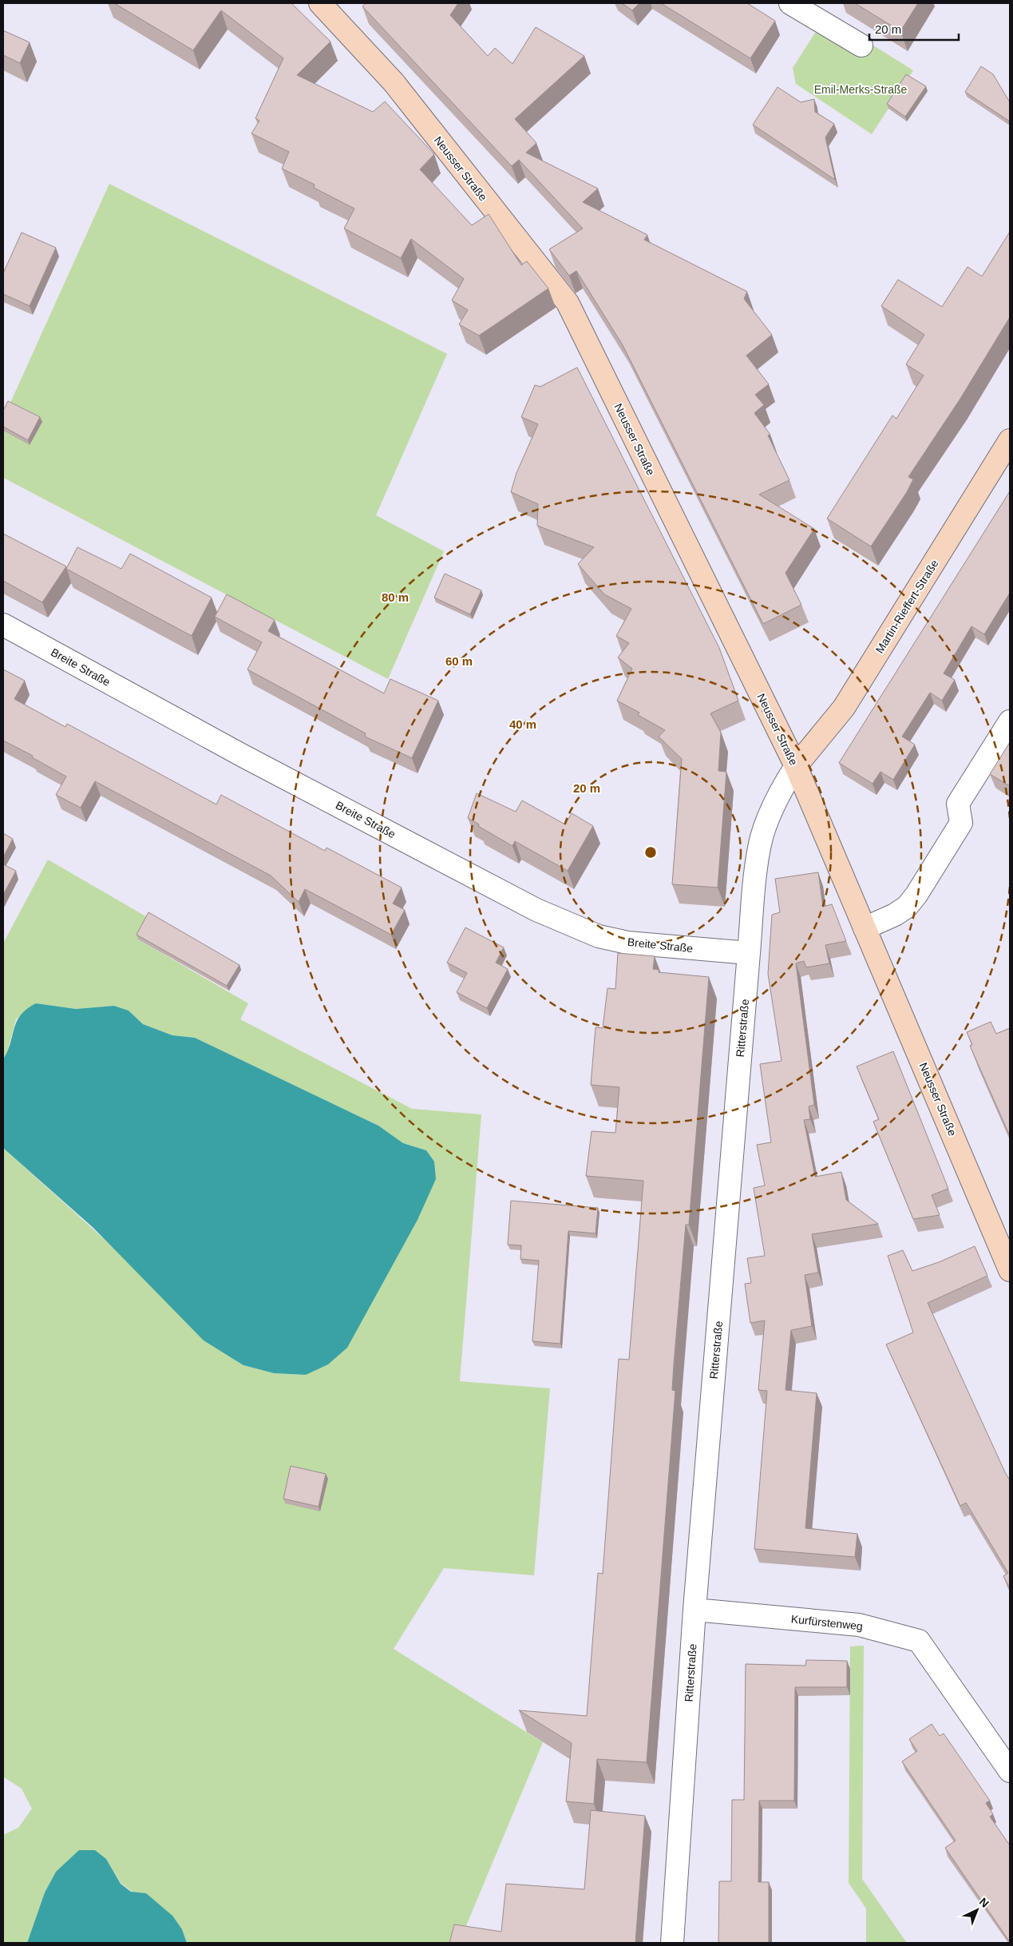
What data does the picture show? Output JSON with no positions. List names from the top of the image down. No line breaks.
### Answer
{"streets":{"street":["Neusser Straße","Martin-Rieffert-Straße","Breite Straße","Ritterstraße","Kurfürstenweg"]},"crossings":[["Neusser Straße","Martin-Rieffert-Straße"],["Neusser Straße","Ritterstraße"],["Martin-Rieffert-Straße","Ritterstraße"],["Breite Straße","Ritterstraße"],["Ritterstraße","Kurfürstenweg"]],"parks":["Emil-Merks-Straße"],"scale_bar":"20 m","north":"top right","rings":["80 m","60 m","40 m","20 m"]}
